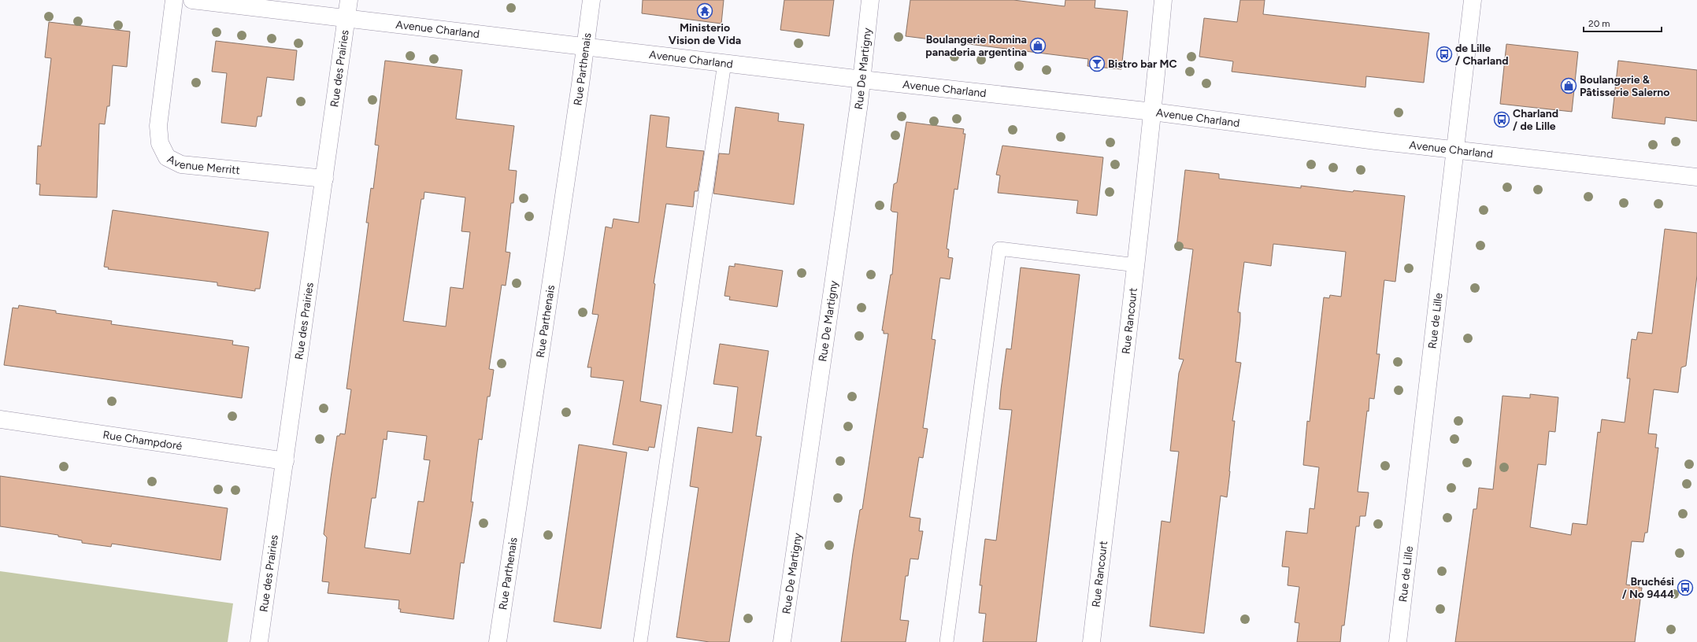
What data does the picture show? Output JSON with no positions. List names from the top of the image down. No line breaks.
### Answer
{"streets":{"street":["Avenue Charland","Rue des Prairies","Rue De Martigny","Rue Parthenais","Avenue Merritt","Rue Rancourt","Rue de Lille","Rue Champdoré"]},"crossings":[["Avenue Charland","Rue des Prairies"],["Avenue Charland","Rue De Martigny"],["Avenue Charland","Rue Parthenais"],["Avenue Charland","Rue Rancourt"],["Avenue Charland","Rue de Lille"],["Rue des Prairies","Avenue Merritt"],["Rue des Prairies","Rue Champdoré"]],"places":{"temple":["Ministerio Vision de Vida"],"shop":["Boulangerie Romina panaderia argentina","Boulangerie & Pâtisserie Salerno"],"bus stop":["de Lille / Charland","Charland / de Lille","Bruchési / No 9444"],"bar":["Bistro bar MC"]},"scale_bar":"20 m"}
